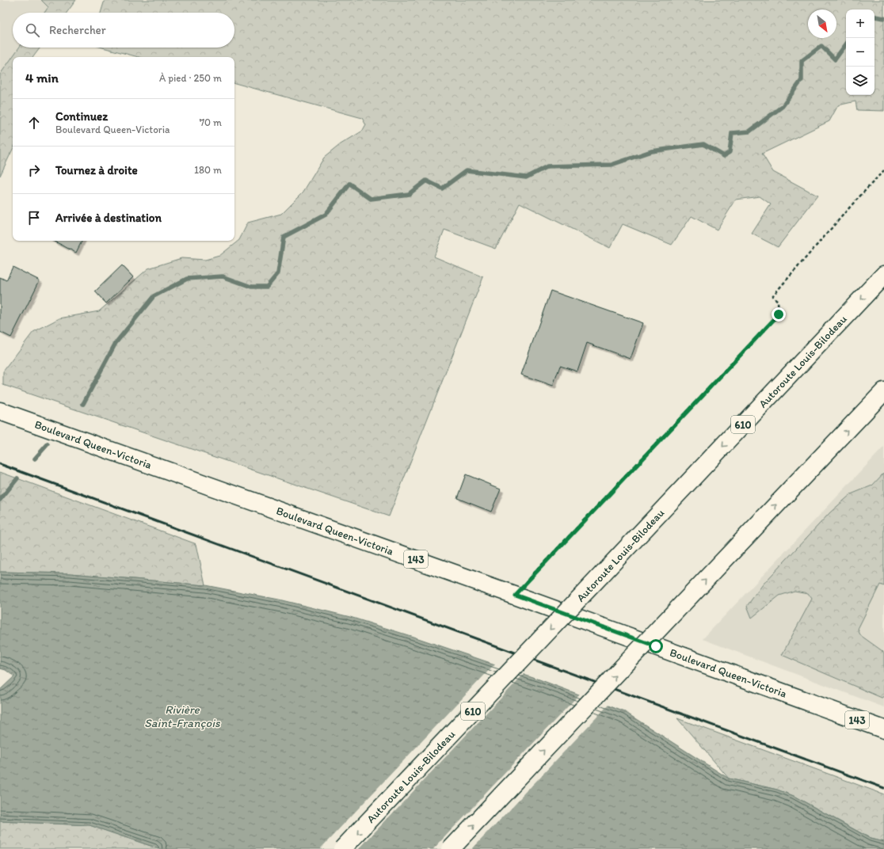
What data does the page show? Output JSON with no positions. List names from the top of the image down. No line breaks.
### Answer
{"streets":{"main road":["Autoroute Louis-Bilodeau","610","Boulevard Queen-Victoria","143"]},"water":["Rivière Saint-François"],"north":"bottom right","page":{"map_buttons":["+","−"],"search":"Rechercher","heading":["4 min","À pied · 250 m"],"list":[["Continuez","Boulevard Queen-Victoria","70 m"],["Tournez à droite","180 m"],"Arrivée à destination"]}}
